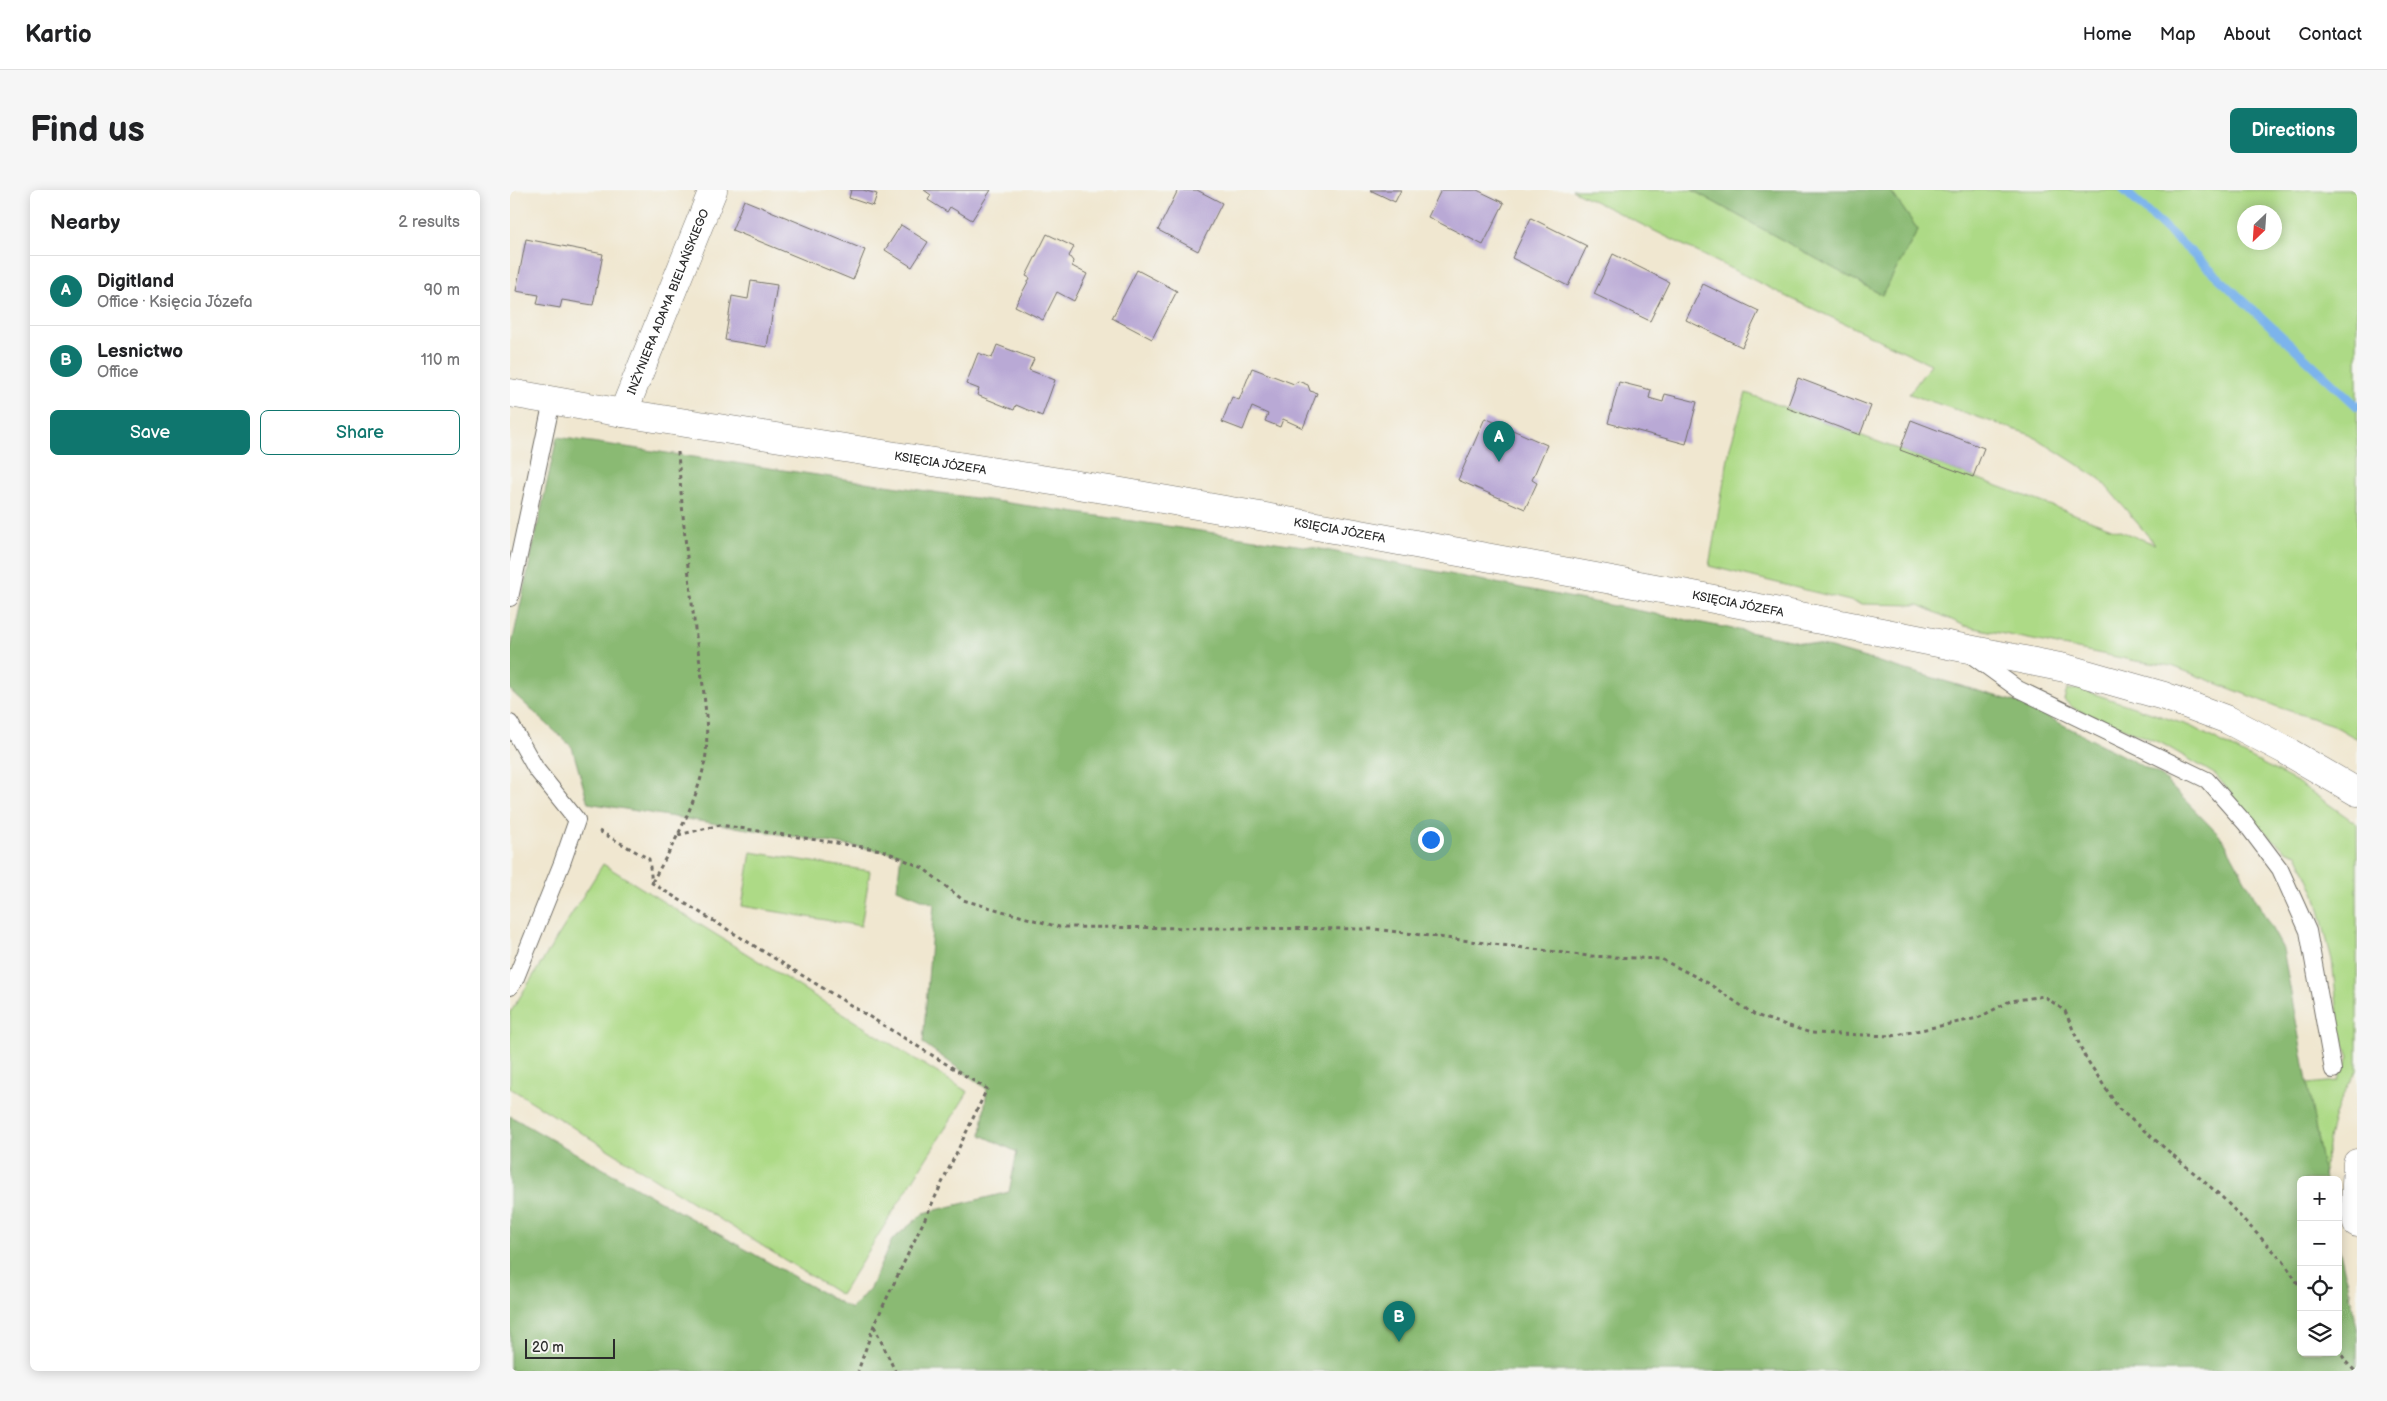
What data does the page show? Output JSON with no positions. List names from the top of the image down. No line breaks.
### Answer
{"streets":{"street":["INŻYNIERA ADAMA BIELAŃSKIEGO","KSIĘCIA JÓZEFA"]},"crossings":[["INŻYNIERA ADAMA BIELAŃSKIEGO","KSIĘCIA JÓZEFA"]],"scale_bar":"20 m","north":"bottom left","page":{"header":"Kartio","nav":["Home","Map","About","Contact"],"buttons":["Directions",["Save","Share"]],"title":"Find us","heading":["Nearby","2 results"],"list":[{"mark":"A","name":"Digitland","note":"Office · Księcia Józefa","value":"90 m"},{"mark":"B","name":"Lesnictwo","note":"Office","value":"110 m"}],"pins":["A","B"],"map_buttons":["+","−"],"scale":"20 m"}}
